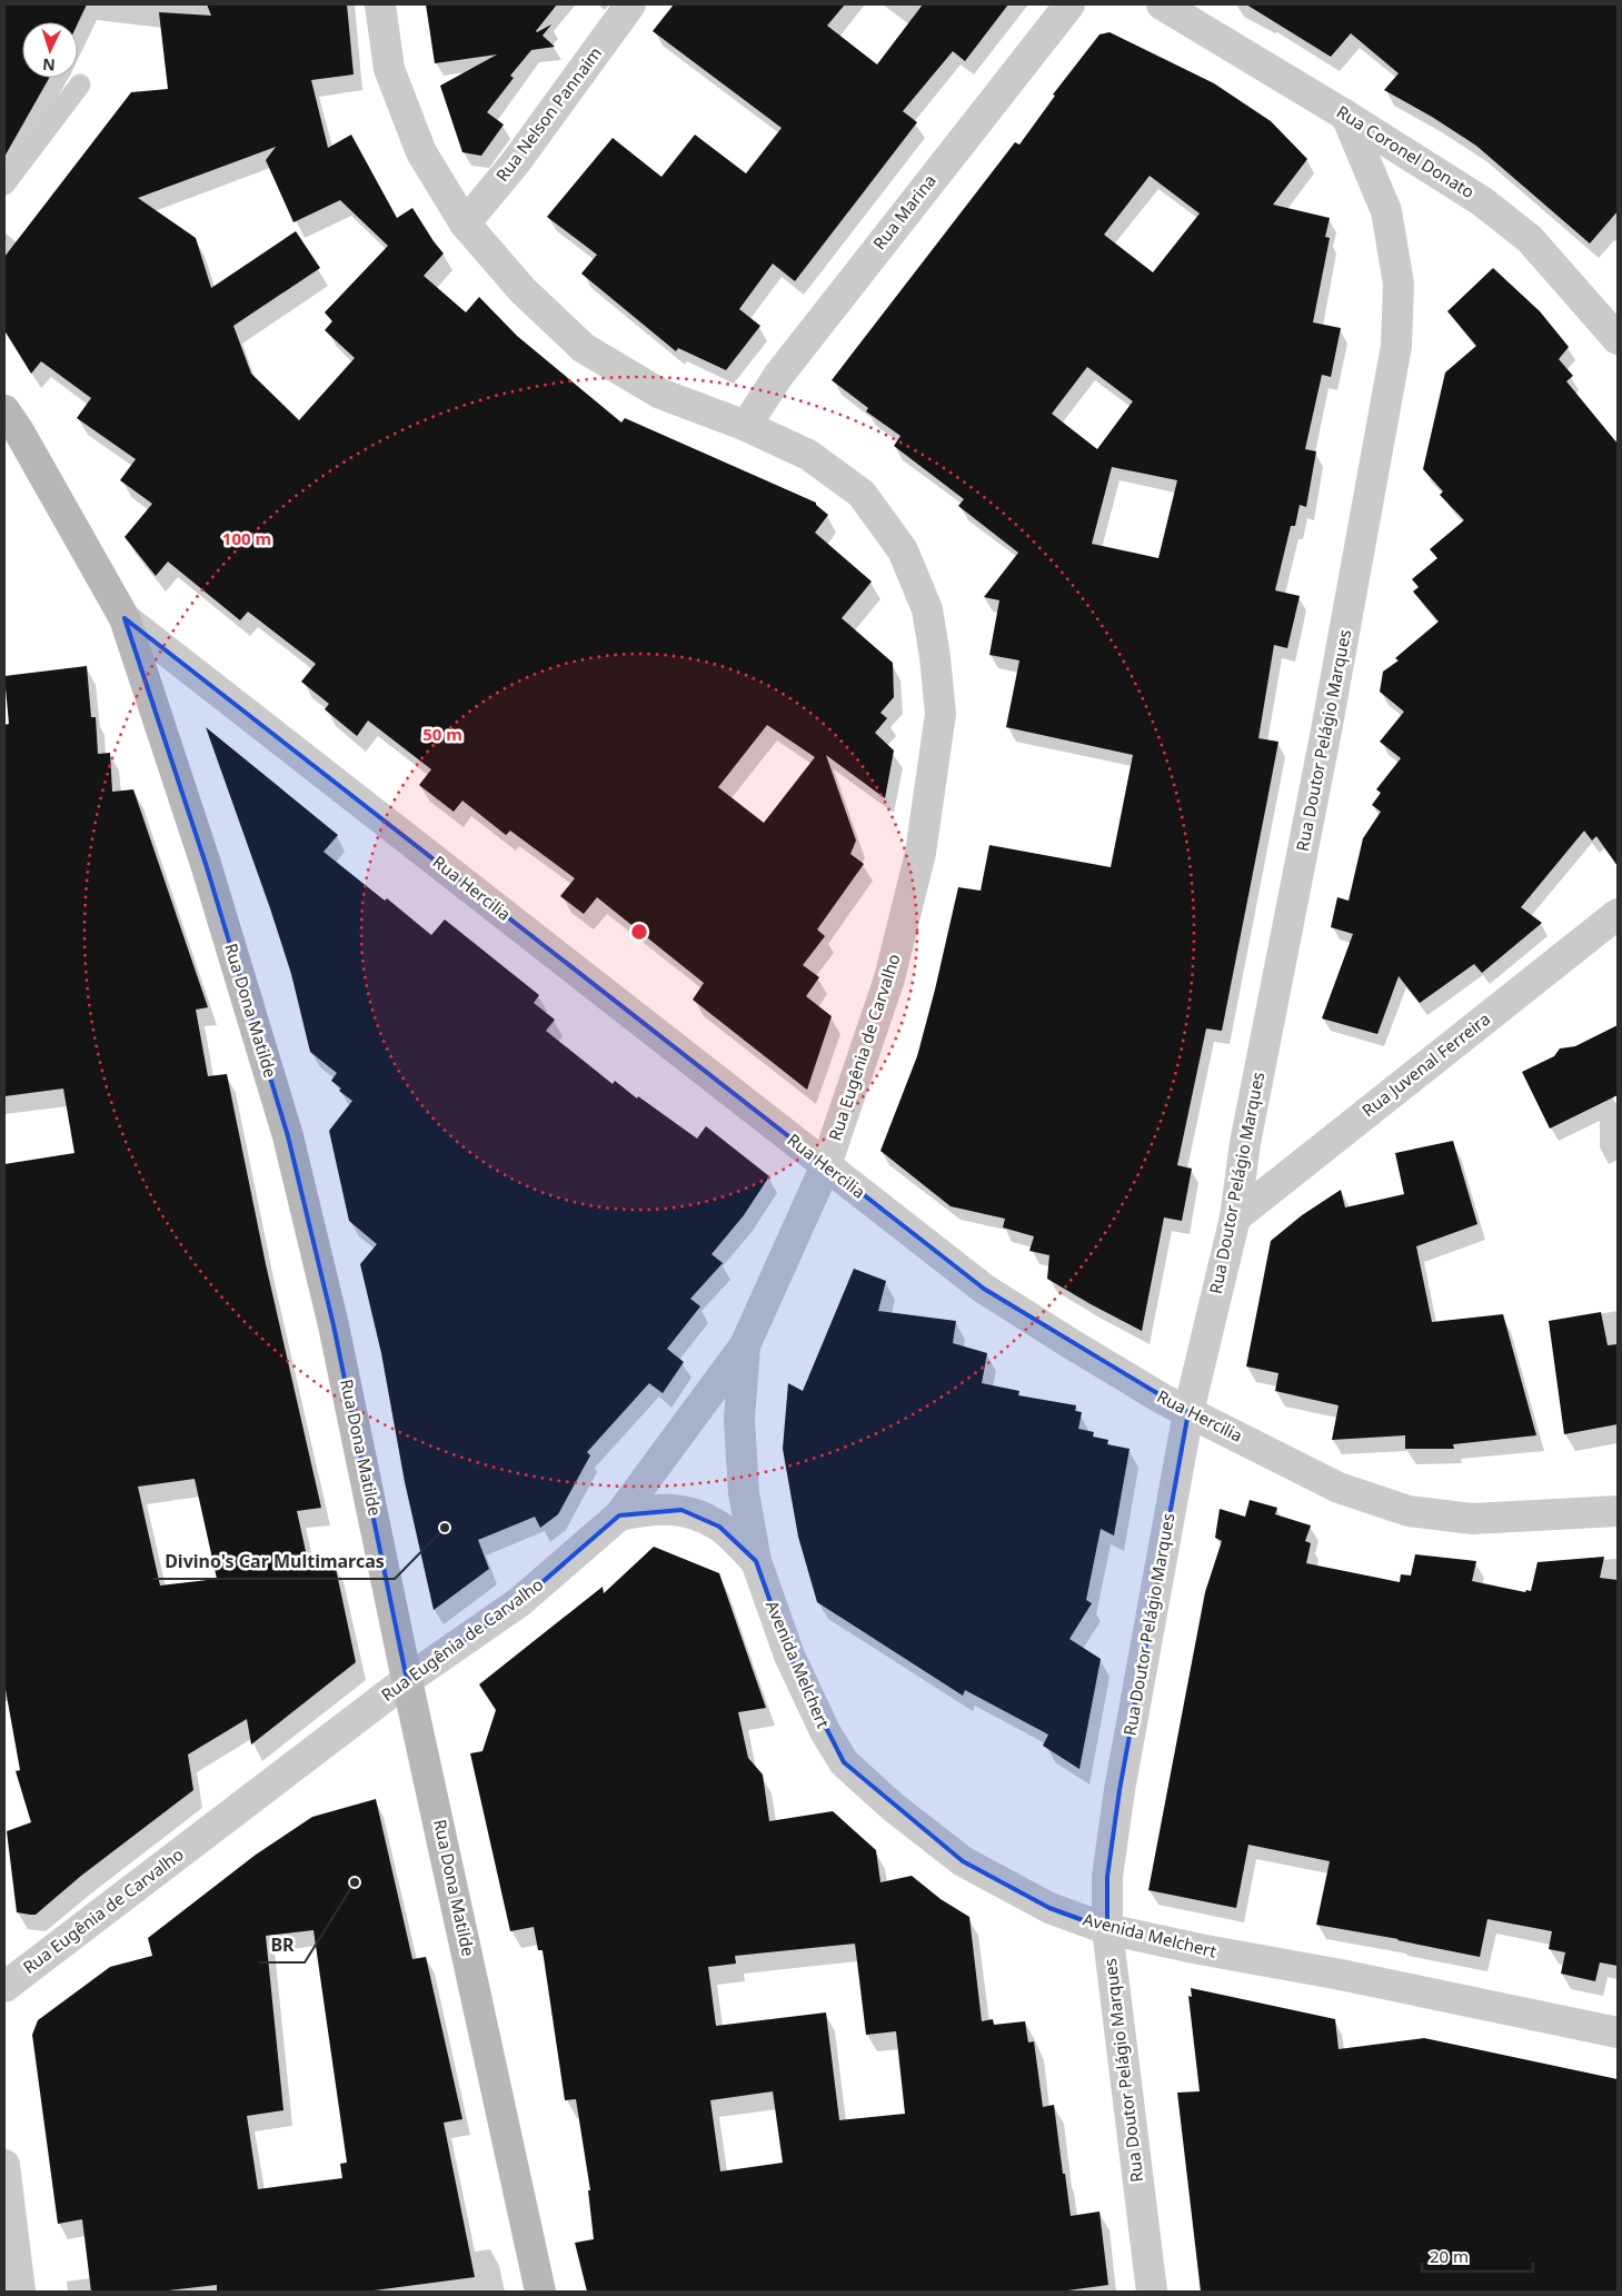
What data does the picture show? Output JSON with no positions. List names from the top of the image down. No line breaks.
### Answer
{"streets":{"street":["Rua Nelson Pannaim","Rua Coronel Donato","Rua Marina","Rua Doutor Pelágio Marques","Rua Hercilia","Rua Dona Matilde","Rua Eugênia de Carvalho","Rua Juvenal Ferreira","Avenida Melchert"]},"crossings":[["Rua Nelson Pannaim","Rua Eugênia de Carvalho"],["Rua Coronel Donato","Rua Doutor Pelágio Marques"],["Rua Marina","Rua Eugênia de Carvalho"],["Rua Doutor Pelágio Marques","Rua Hercilia"],["Rua Doutor Pelágio Marques","Rua Juvenal Ferreira"],["Rua Doutor Pelágio Marques","Avenida Melchert"],["Rua Hercilia","Rua Dona Matilde"],["Rua Hercilia","Rua Eugênia de Carvalho"],["Rua Dona Matilde","Rua Eugênia de Carvalho"],["Rua Eugênia de Carvalho","Avenida Melchert"]],"places":["Divino's Car Multimarcas","BR"],"scale_bar":"20 m","north":"bottom","rings":["100 m","50 m"]}
